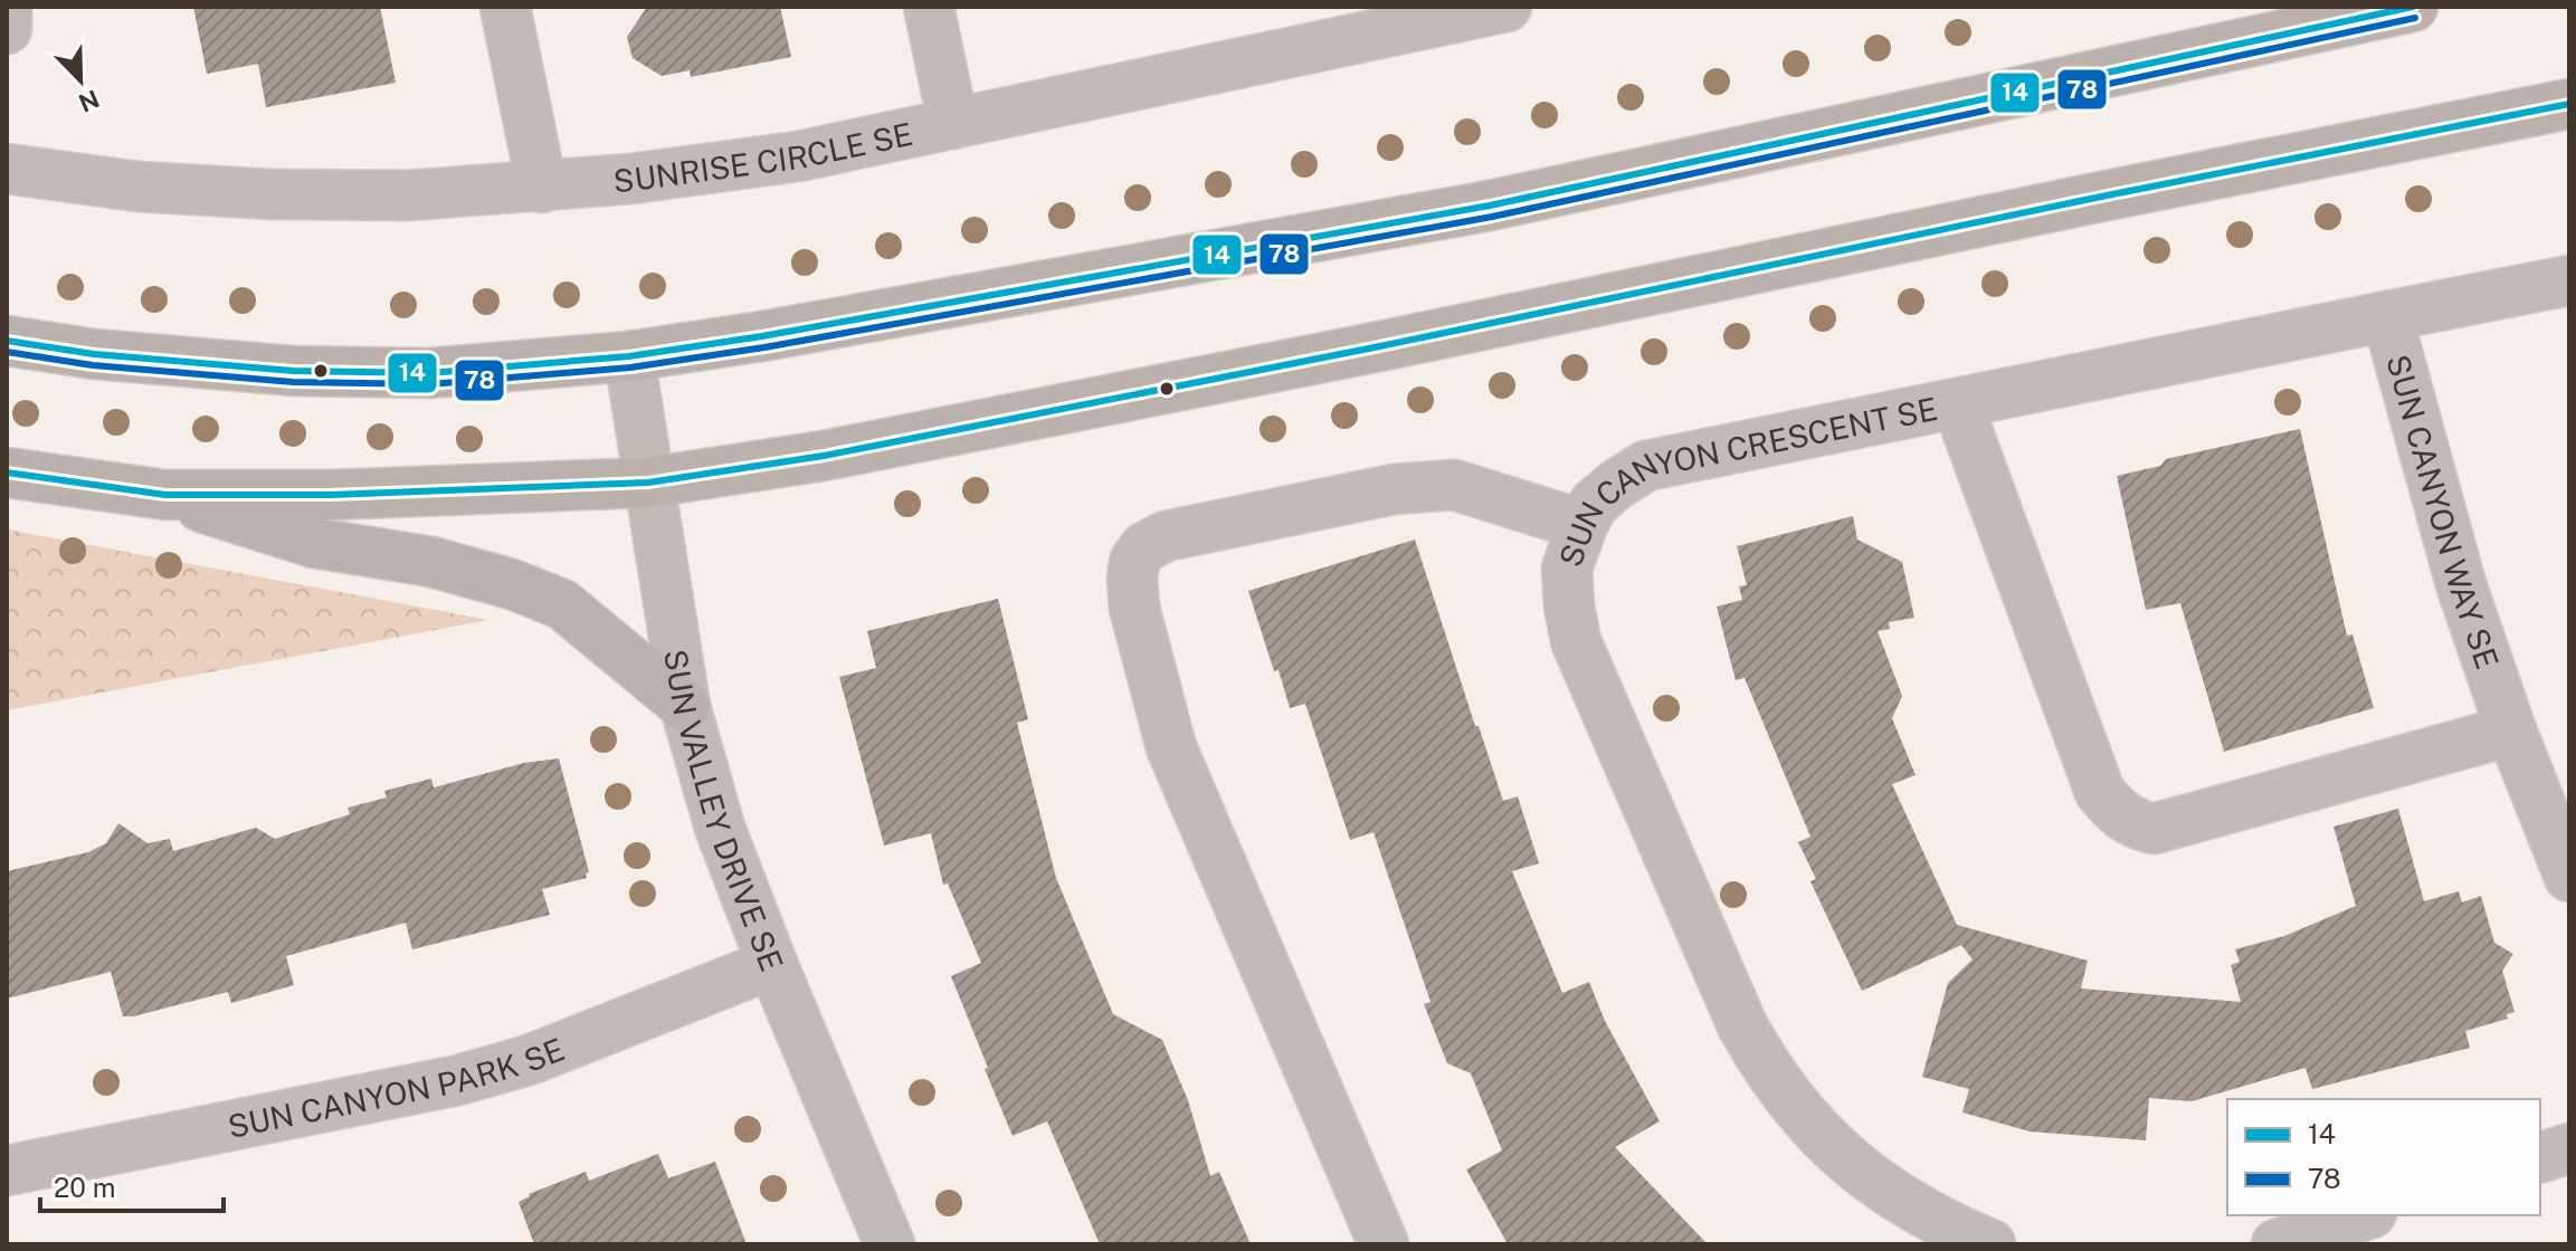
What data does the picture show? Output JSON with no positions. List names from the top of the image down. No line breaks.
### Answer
{"streets":{"street":["SUNRISE CIRCLE SE","SUN CANYON CRESCENT SE","SUN CANYON WAY SE","SUN VALLEY DRIVE SE","SUN CANYON PARK SE"]},"crossings":[["SUN CANYON CRESCENT SE","SUN CANYON WAY SE"],["SUN VALLEY DRIVE SE","SUN CANYON PARK SE"]],"lines":["transit line 14","transit line 78"],"legend":["14","78"],"scale_bar":"20 m","north":"bottom right"}
